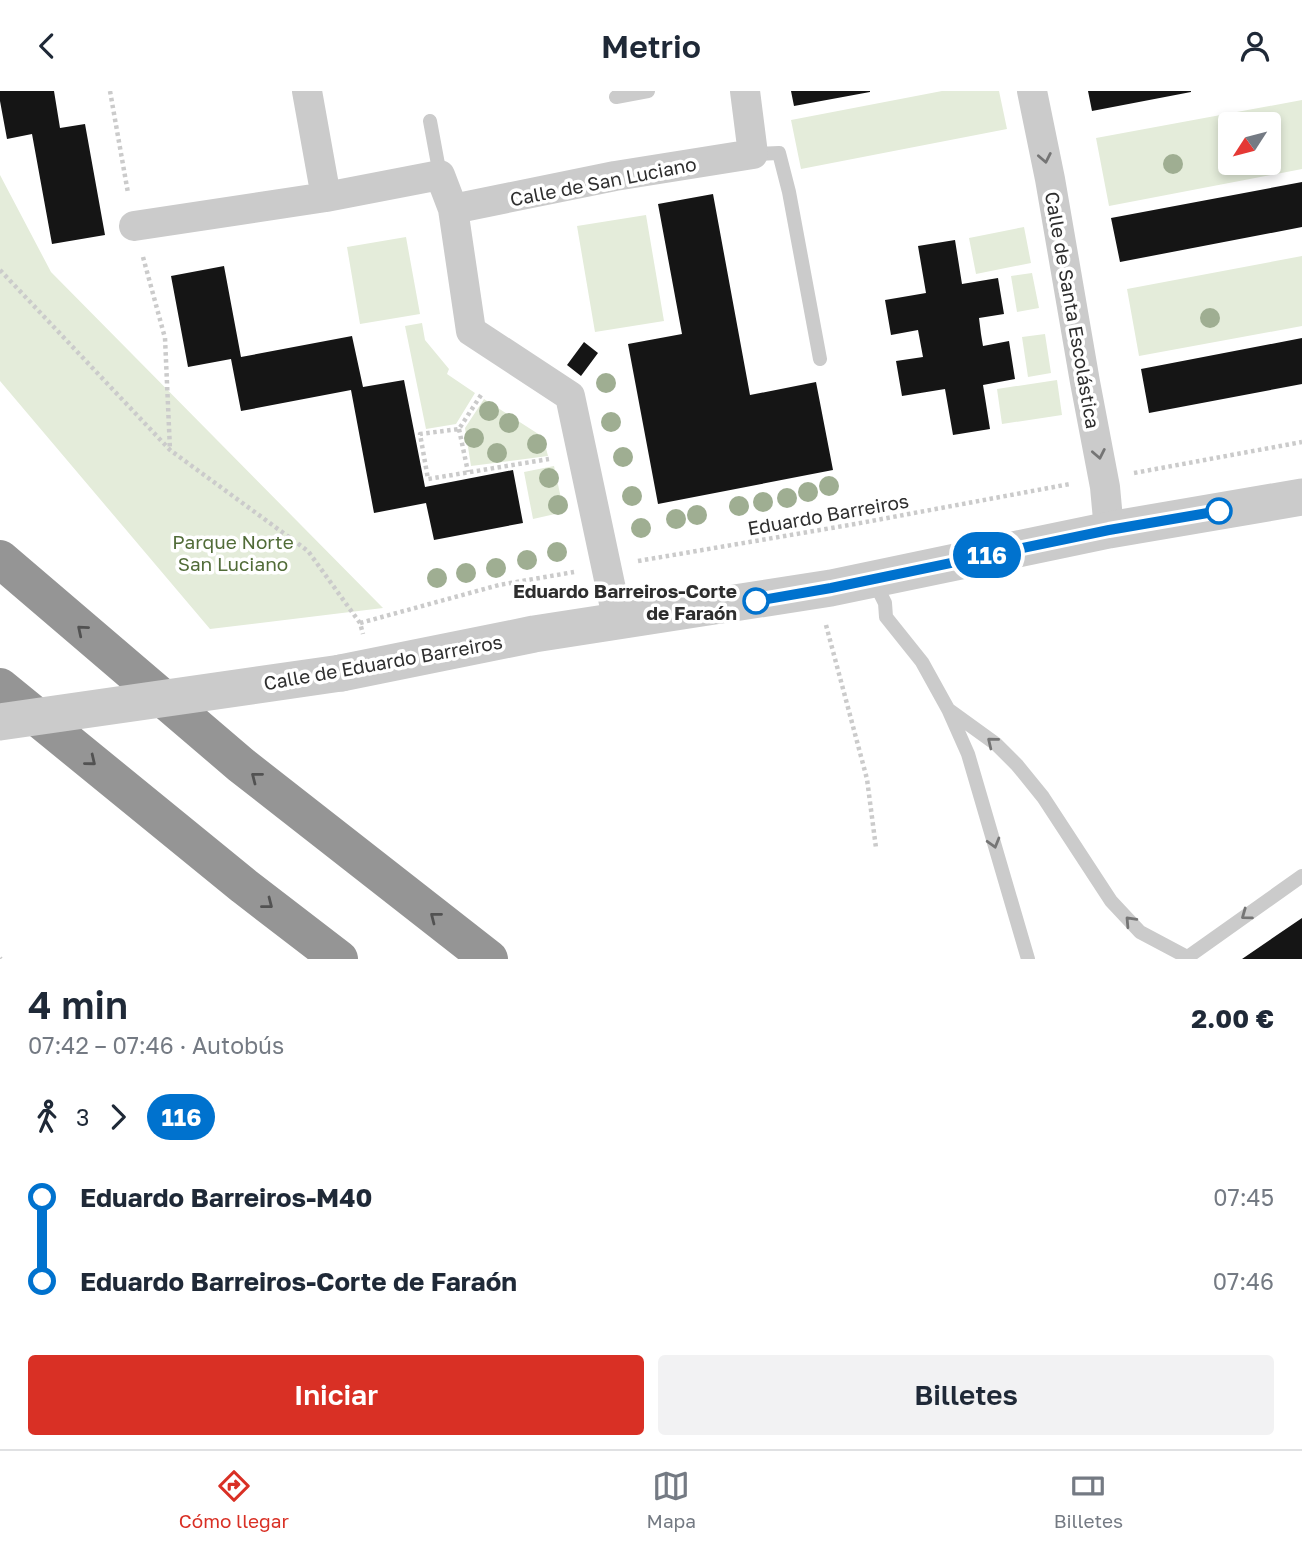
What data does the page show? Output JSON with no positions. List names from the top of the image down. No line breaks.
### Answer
{"streets":{"street":["Calle de San Luciano","Calle de Santa Escolástica","Calle de Eduardo Barreiros"],"path":["Eduardo Barreiros"]},"crossings":[["Calle de Santa Escolástica","Eduardo Barreiros"],["Calle de Santa Escolástica","Calle de Eduardo Barreiros"]],"one_way":["Calle de Santa Escolástica"],"parks":["Parque Norte San Luciano"],"places":["Eduardo Barreiros-Corte de Faraón"],"lines":["bus line 116"],"north":"bottom left","page":{"header":"Metrio","on_map":"116","heading":["4 min","07:42 – 07:46 · Autobús","2.00 €"],"legs":["3","116"],"list":[{"name":"Eduardo Barreiros-M40","value":"07:45"},{"name":"Eduardo Barreiros-Corte de Faraón","value":"07:46"}],"buttons":["Iniciar","Billetes"],"tabs":["Cómo llegar","Mapa","Billetes"]}}
